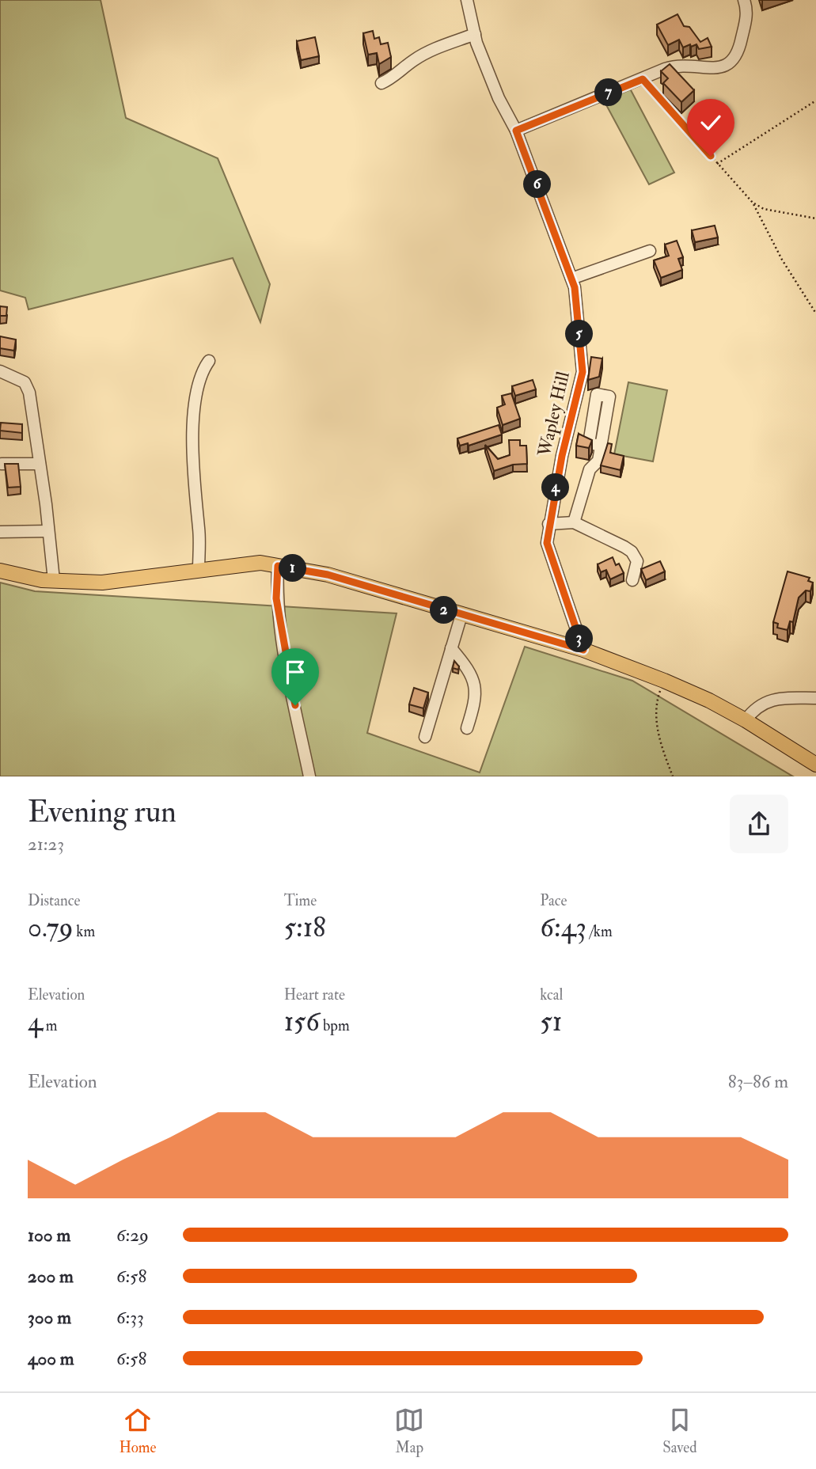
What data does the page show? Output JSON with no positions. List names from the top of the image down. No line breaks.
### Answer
{"streets":{"street":["Wapley Hill"]},"page":{"pins":["7","6","5","4","1","2","3"],"heading":["Evening run","21:23"],"stats":[["Distance","0.79 km"],["Time","5:18"],["Pace","6:43 /km"],["Elevation","4 m"],["Heart rate","156 bpm"],["kcal","51"]],"chart":["Elevation","83–86 m"],"list":[{"name":"100 m","note":"6:29"},{"name":"200 m","note":"6:58"},{"name":"300 m","note":"6:33"},{"name":"400 m","note":"6:58"}],"tabs":["Home","Map","Saved"]}}
